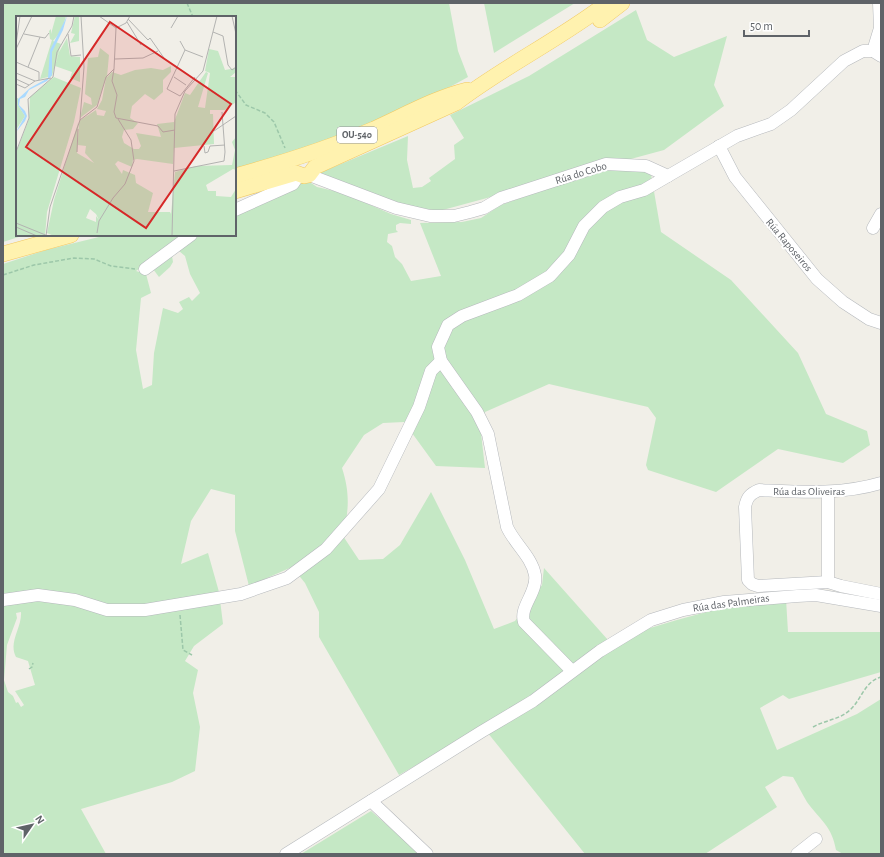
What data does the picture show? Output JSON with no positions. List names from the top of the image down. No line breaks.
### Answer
{"streets":{"main road":["OU-540"],"street":["Rúa do Cobo","Rúa Raposeiros","Rúa das Oliveiras","Rúa das Palmeiras"]},"crossings":[["OU-540","Rúa do Cobo"],["Rúa das Oliveiras","Rúa das Palmeiras"]],"scale_bar":"50 m","north":"top right"}
